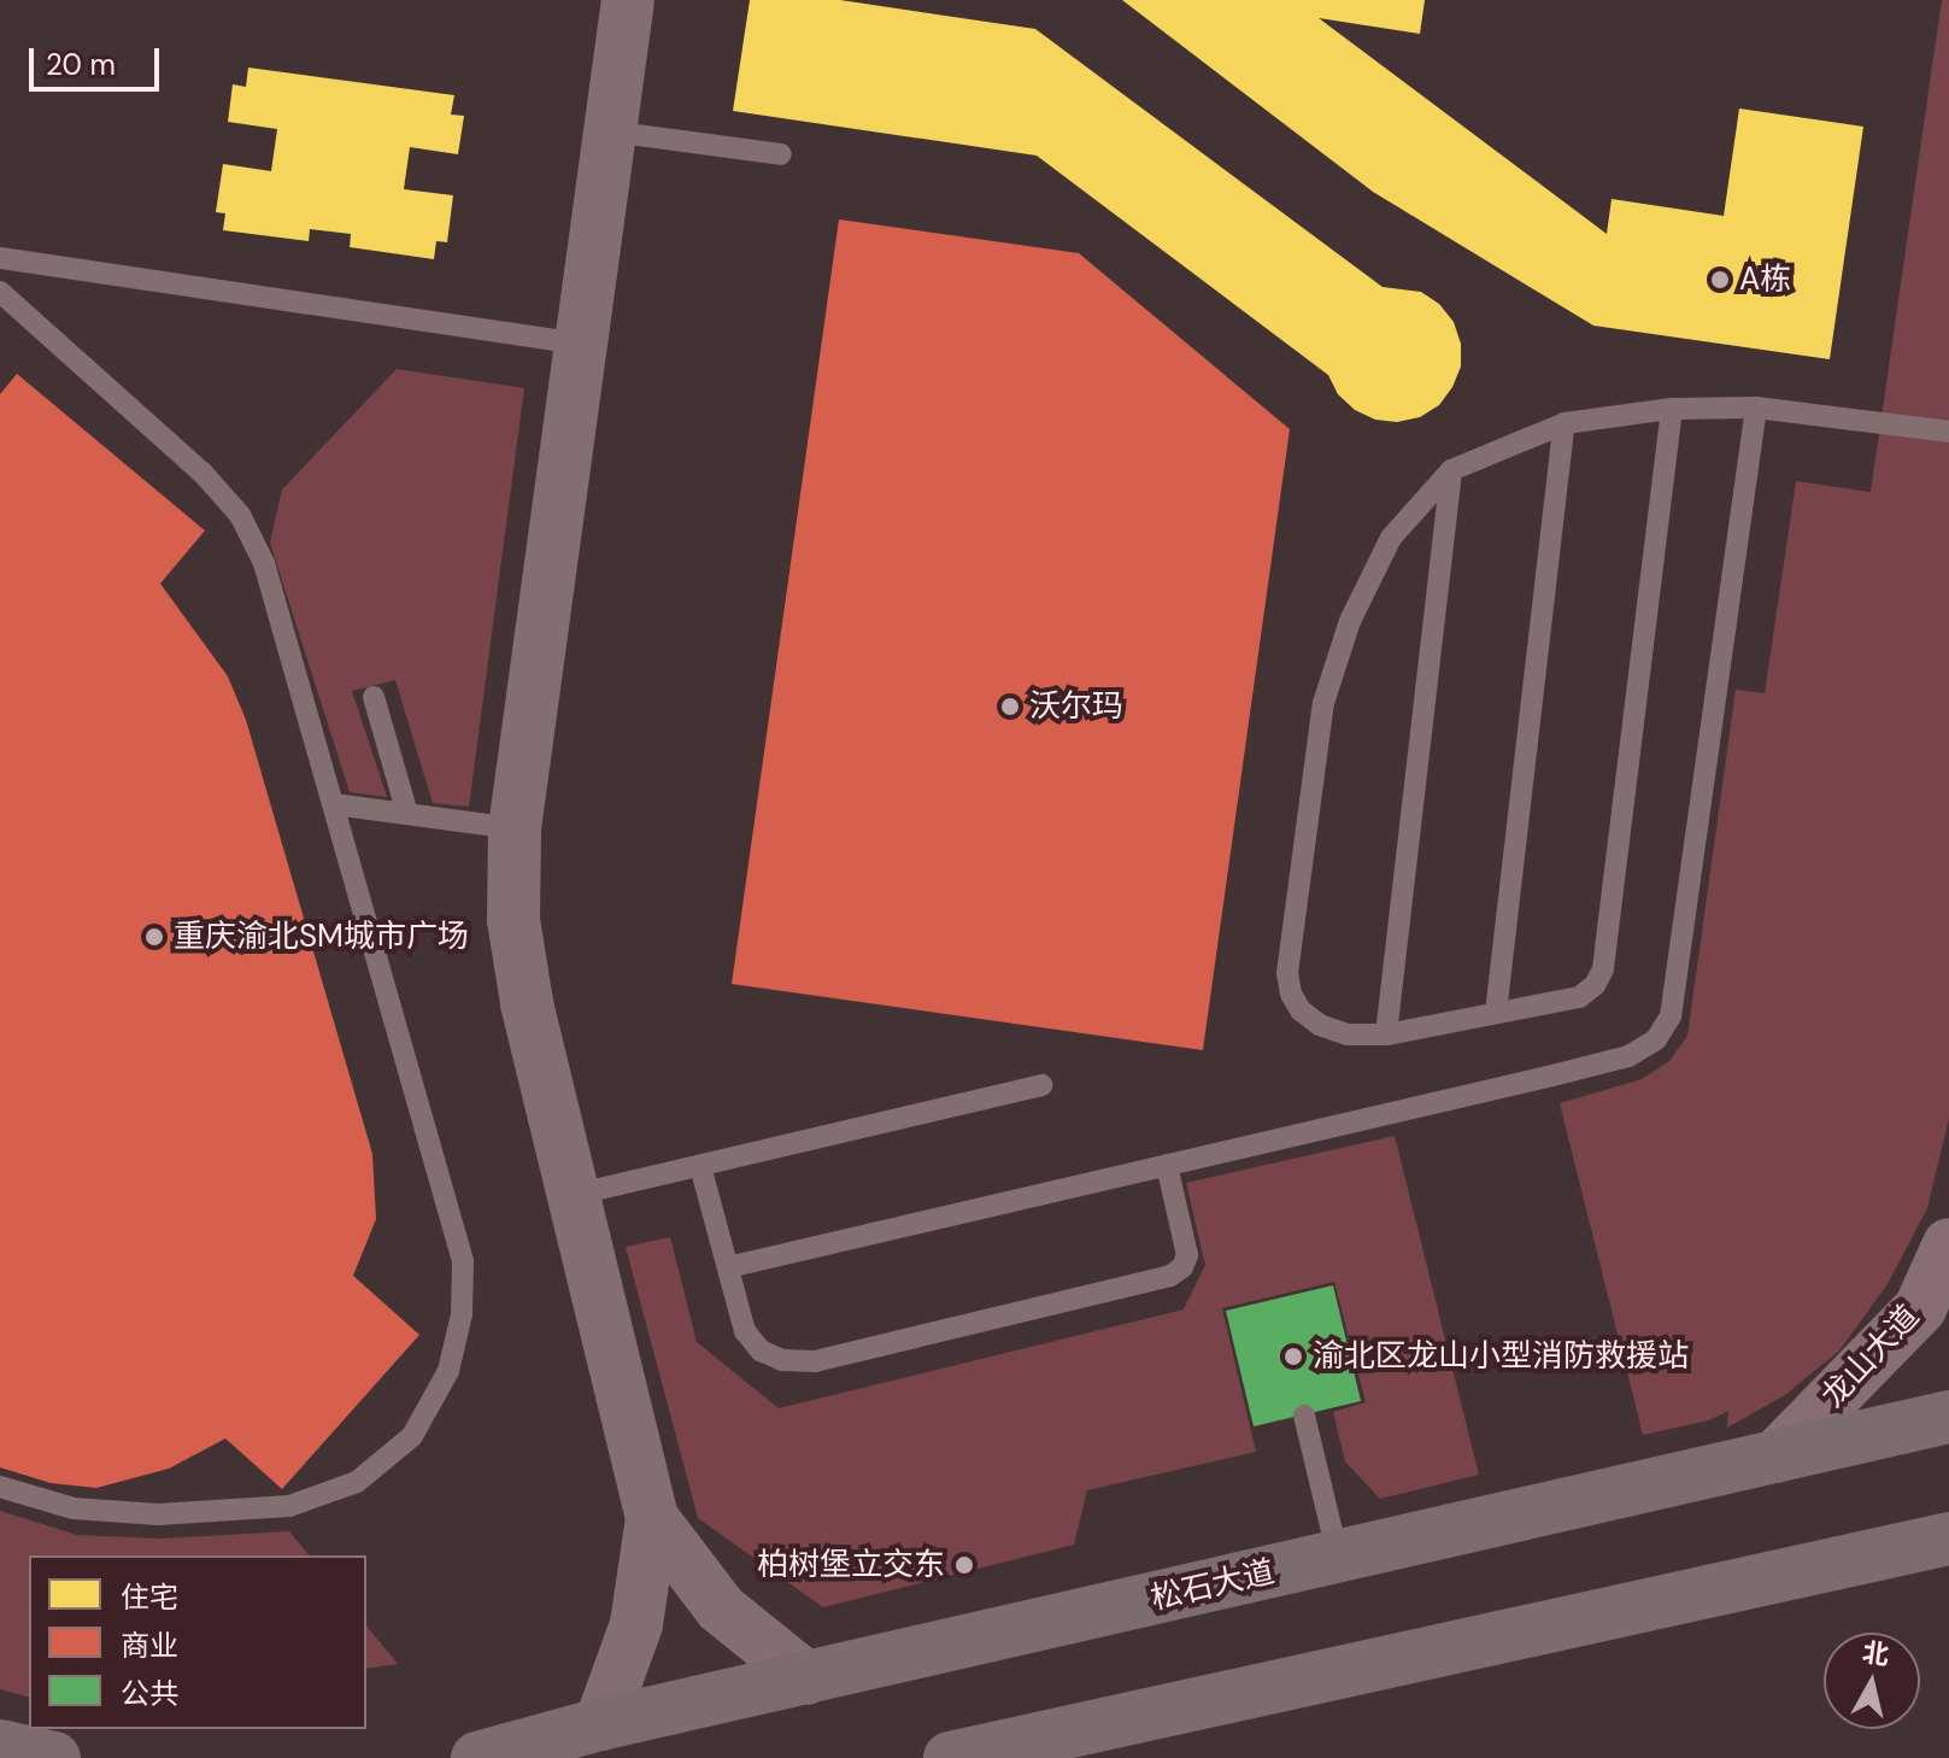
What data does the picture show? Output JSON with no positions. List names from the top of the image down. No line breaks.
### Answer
{"streets":{"highway":["松石大道"],"main road":["龙山大道"]},"crossings":[["龙山大道","松石大道"]],"places":["A栋","沃尔玛","重庆渝北SM城市广场","渝北区龙山小型消防救援站","柏树堡立交东"],"legend":["住宅","商业","公共"],"scale_bar":"20 m","north":"top"}
